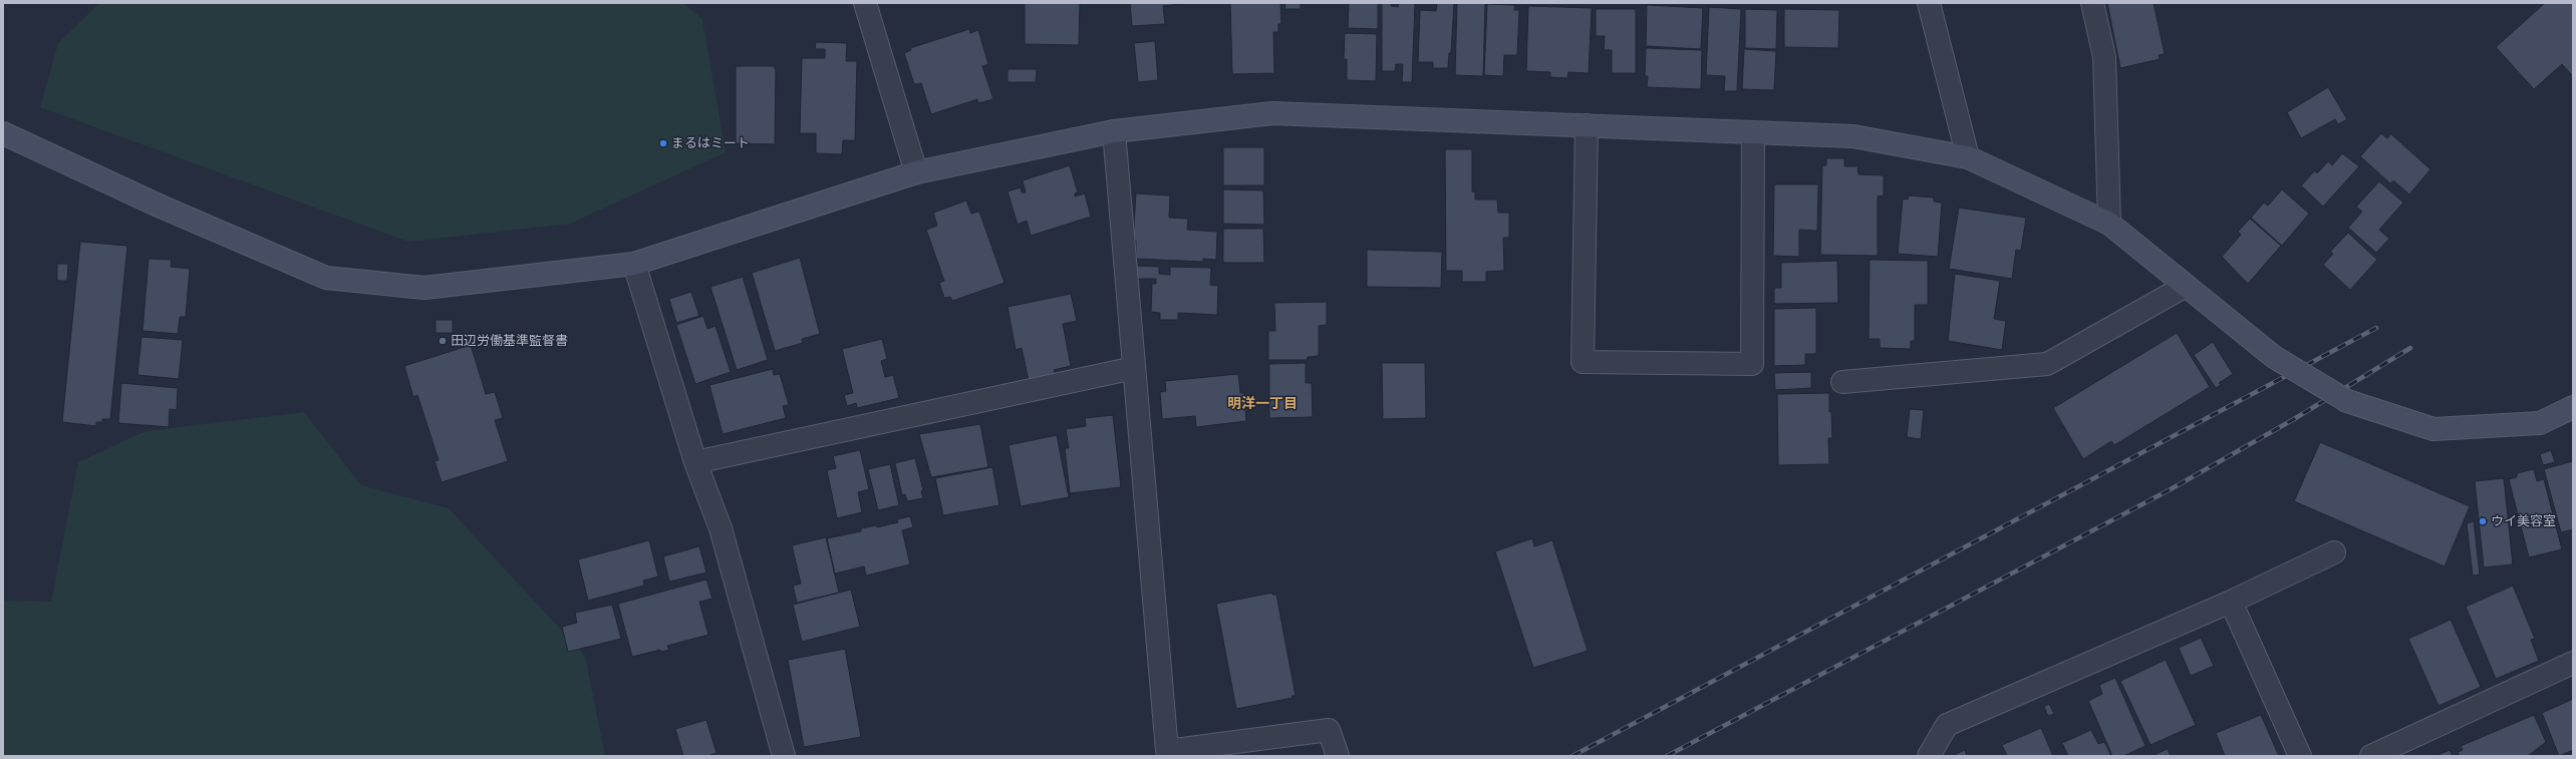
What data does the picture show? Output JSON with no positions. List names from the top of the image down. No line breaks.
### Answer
{"districts":["明洋一丁目"],"places":["まるはミート","田辺労働基準監督書","ウイ美容室"]}
